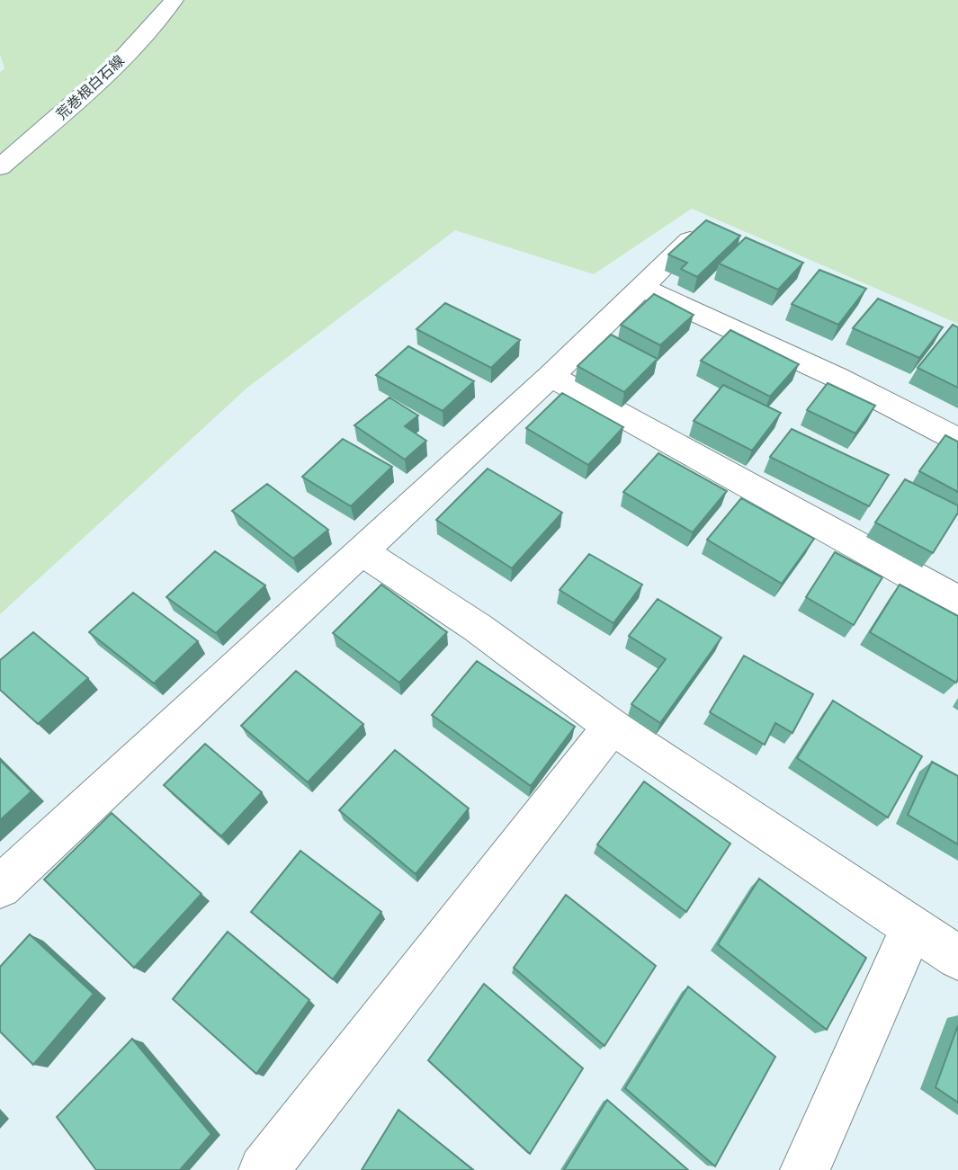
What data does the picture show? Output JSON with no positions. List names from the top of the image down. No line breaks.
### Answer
{"streets":{"street":["荒巻根白石線"]}}
